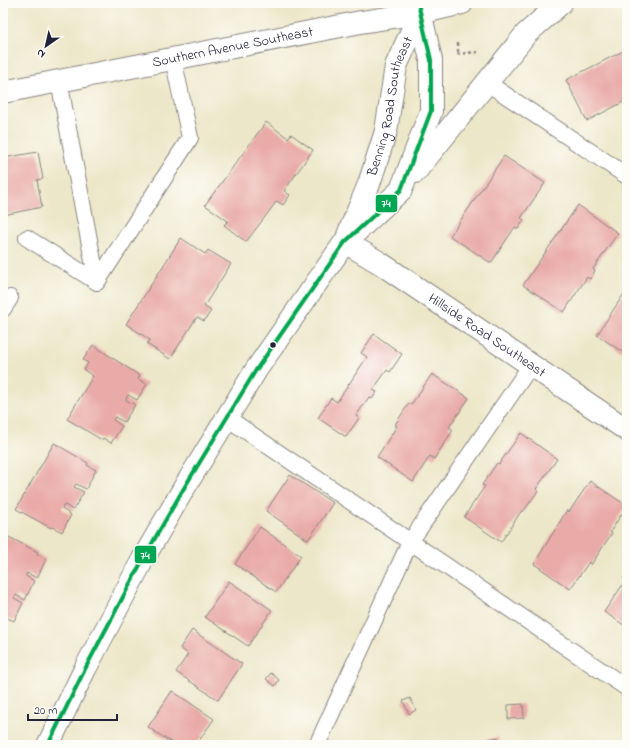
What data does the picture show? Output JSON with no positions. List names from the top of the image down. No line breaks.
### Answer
{"streets":{"main road":["Southern Avenue Southeast","Benning Road Southeast","Hillside Road Southeast"]},"crossings":[["Southern Avenue Southeast","Benning Road Southeast"],["Benning Road Southeast","Hillside Road Southeast"]],"lines":["transit line 74"],"scale_bar":"20 m","north":"bottom left"}
